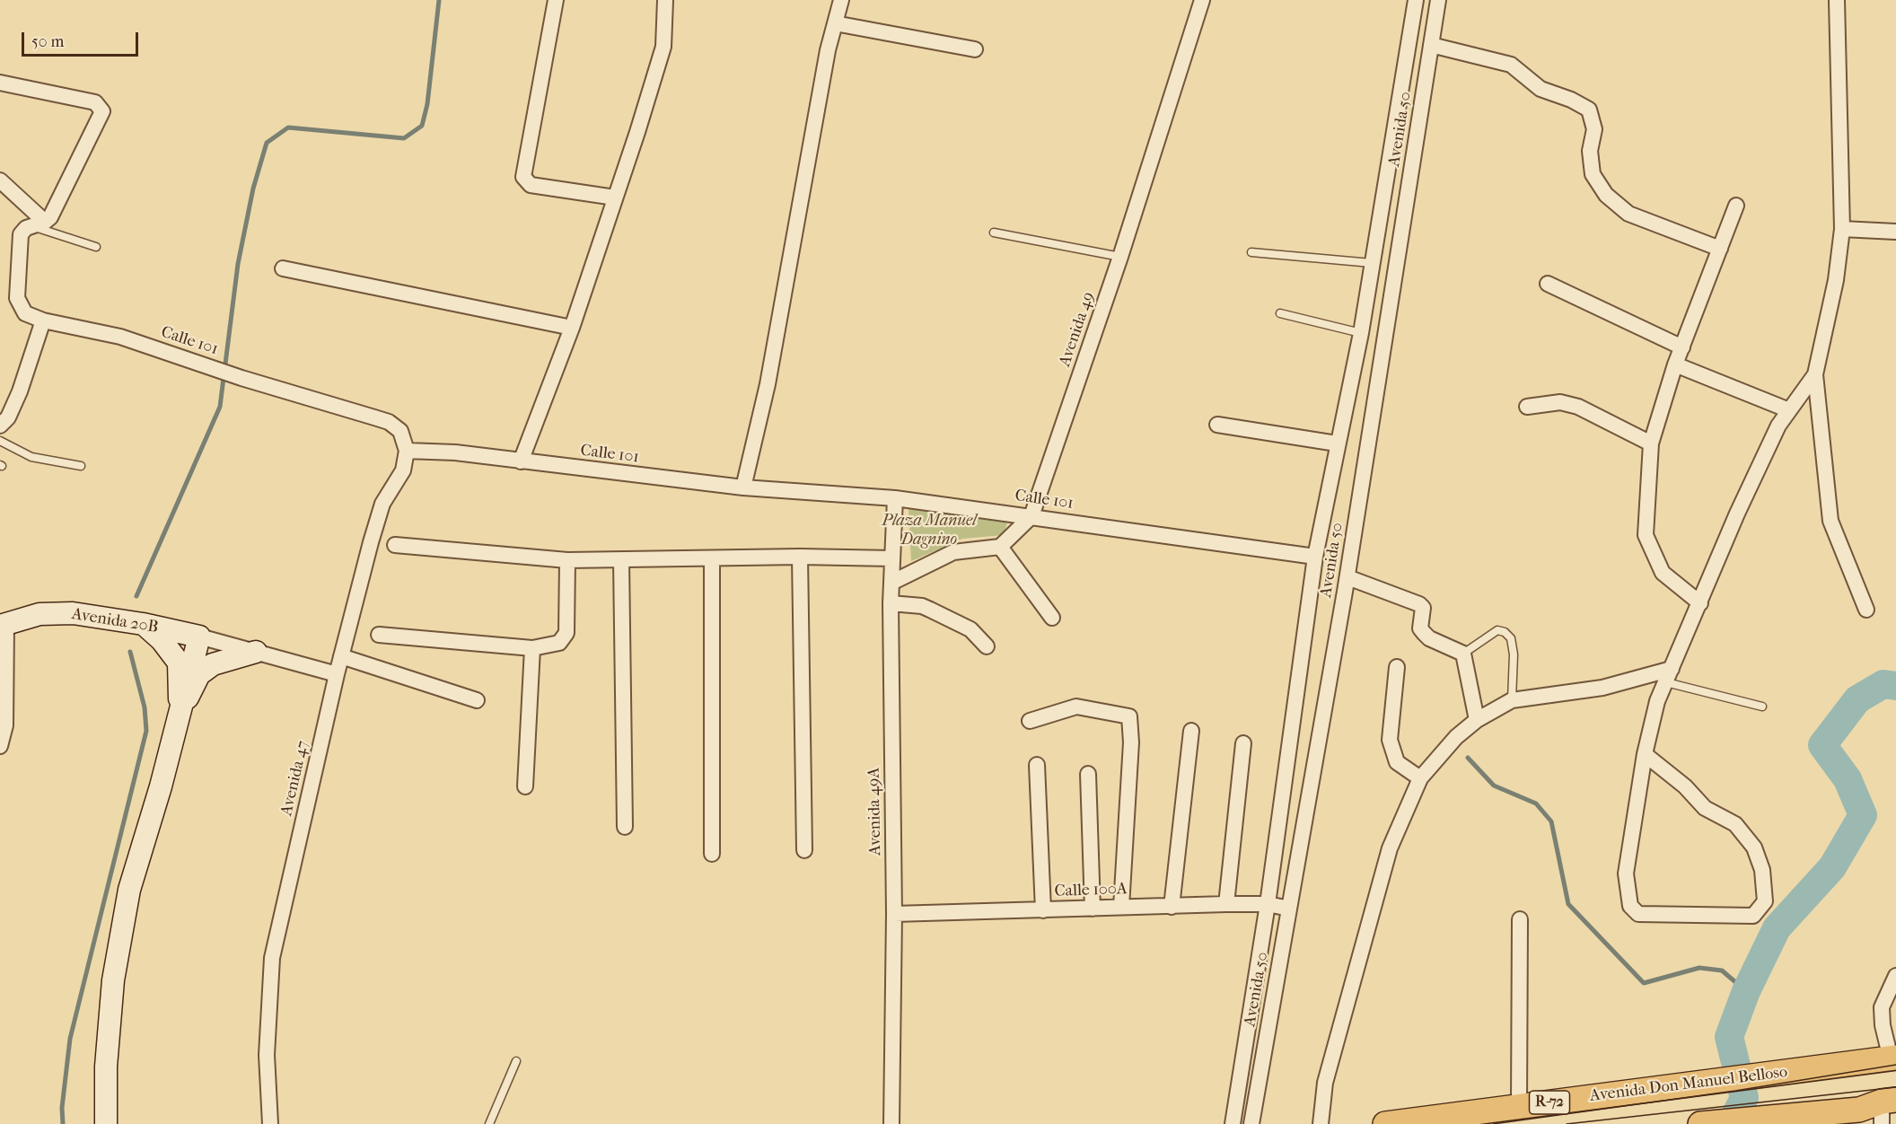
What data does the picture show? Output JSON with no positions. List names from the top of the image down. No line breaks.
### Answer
{"streets":{"main road":["Avenida Don Manuel Belloso","R-72"],"street":["Avenida 50","Avenida 49","Calle 101","Avenida 20B","Avenida 47","Avenida 49A","Calle 100A"]},"crossings":[["Avenida 50","Calle 101"],["Avenida 50","Calle 100A"],["Avenida 49","Calle 101"],["Calle 101","Avenida 47"],["Calle 101","Avenida 49A"],["Avenida 49A","Calle 100A"]],"parks":["Plaza Manuel Dagnino"],"scale_bar":"50 m"}
